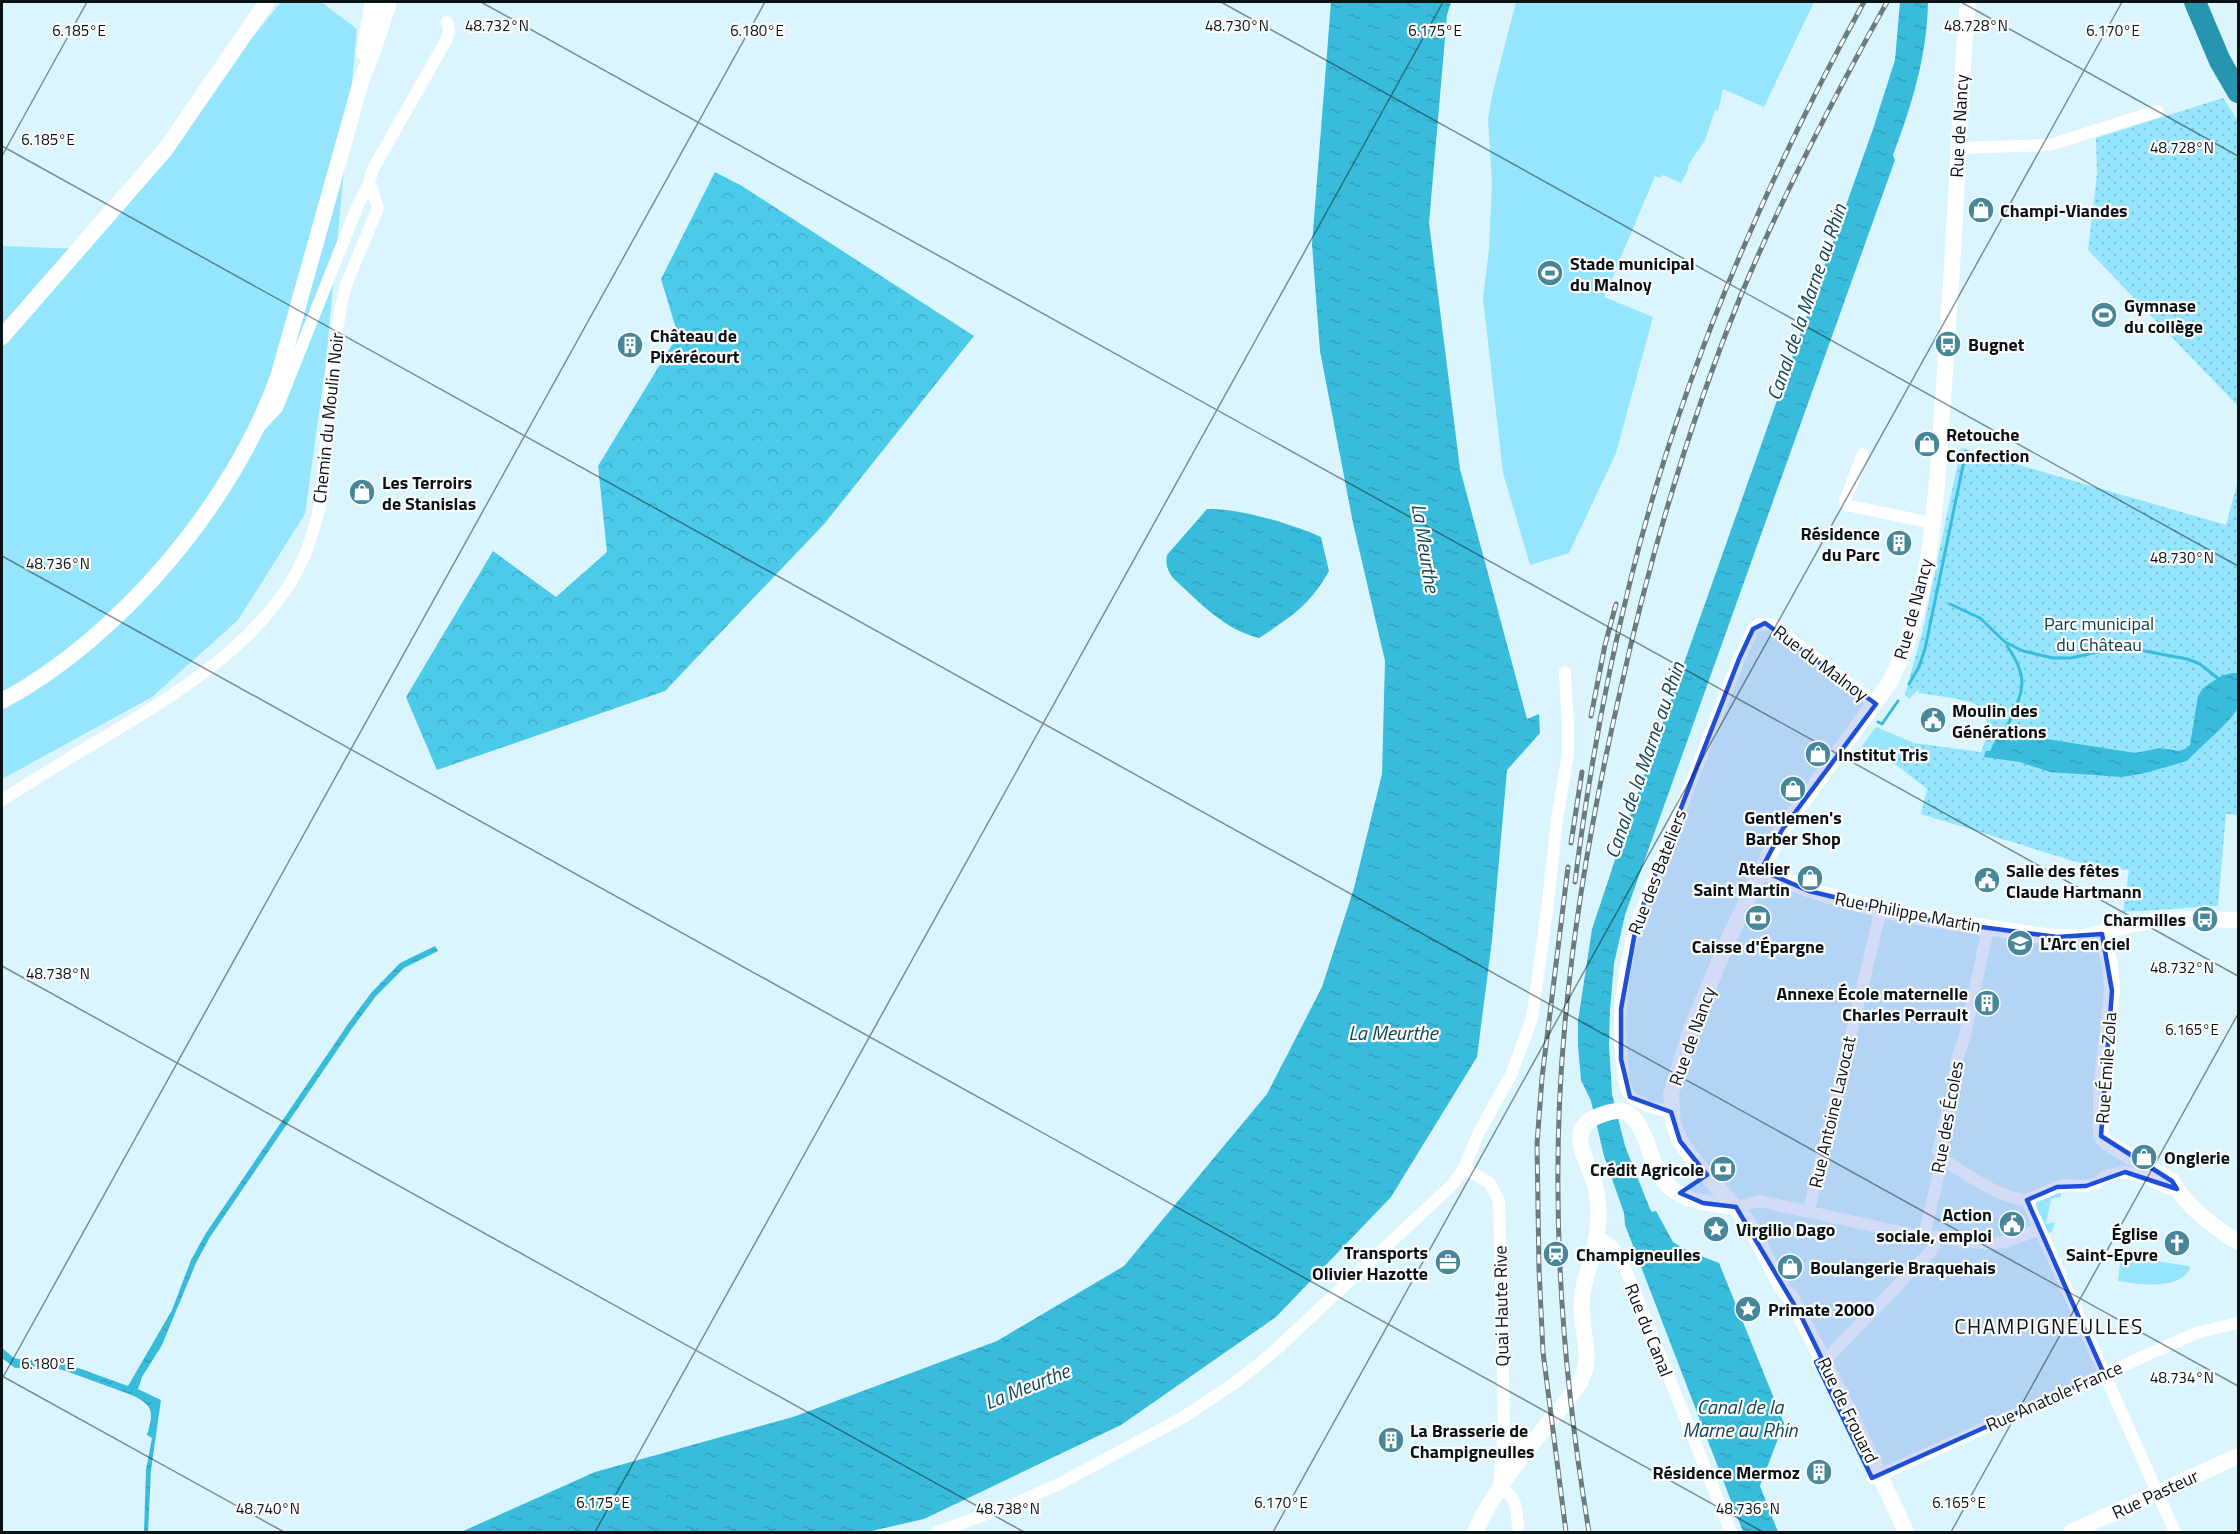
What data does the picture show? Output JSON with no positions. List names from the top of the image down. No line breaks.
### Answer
{"streets":{"main road":["Rue de Nancy","Rue Philippe Martin","Rue Émile Zola","Rue de Frouard","Rue Pasteur"],"street":["Chemin du Moulin Noir","Rue du Malnoy","Rue des Bateliers","Rue Antoine Lavocat","Rue des Écoles","Quai Haute Rive","Rue du Canal","Rue Anatole France"]},"crossings":[["Rue de Nancy","Rue du Malnoy"],["Rue de Nancy","Rue des Bateliers"],["Rue de Nancy","Rue Philippe Martin"],["Rue de Nancy","Rue de Frouard"],["Rue du Malnoy","Rue des Bateliers"],["Rue Philippe Martin","Rue Émile Zola"],["Rue Philippe Martin","Rue Antoine Lavocat"],["Rue Philippe Martin","Rue des Écoles"],["Rue des Écoles","Rue de Frouard"],["Rue Anatole France","Rue de Frouard"]],"districts":["CHAMPIGNEULLES"],"water":["Canal de la Marne au Rhin","La Meurthe"],"parks":["Parc municipal du Château"],"places":{"shop":["Champi-Viandes","Retouche Confection","Les Terroirs de Stanislas","Institut Tris","Gentlemen's Barber Shop","Atelier Saint Martin","Onglerie","Boulangerie Braquehais"],"sports":["Stade municipal du Malnoy","Gymnase du collège"],"bus stop":["Bugnet","Charmilles"],"building":["Château de Pixérécourt","Résidence du Parc","Annexe École maternelle Charles Perrault","La Brasserie de Champigneulles","Résidence Mermoz"],"public building":["Moulin des Générations","Salle des fêtes Claude Hartmann","Action sociale, emploi"],"bank":["Caisse d'Épargne","Crédit Agricole"],"school or university":["L'Arc en ciel"],"place":["Virgilio Dago","Primate 2000"],"church":["Église Saint-Epvre"],"station":["Champigneulles"],"office":["Transports Olivier Hazotte"]},"coordinates":["48.730°N","48.728°N","48.732°N","6.185°E","6.180°E","6.175°E","6.170°E","48.736°N","48.738°N","6.165°E","48.734°N","48.740°N"]}
